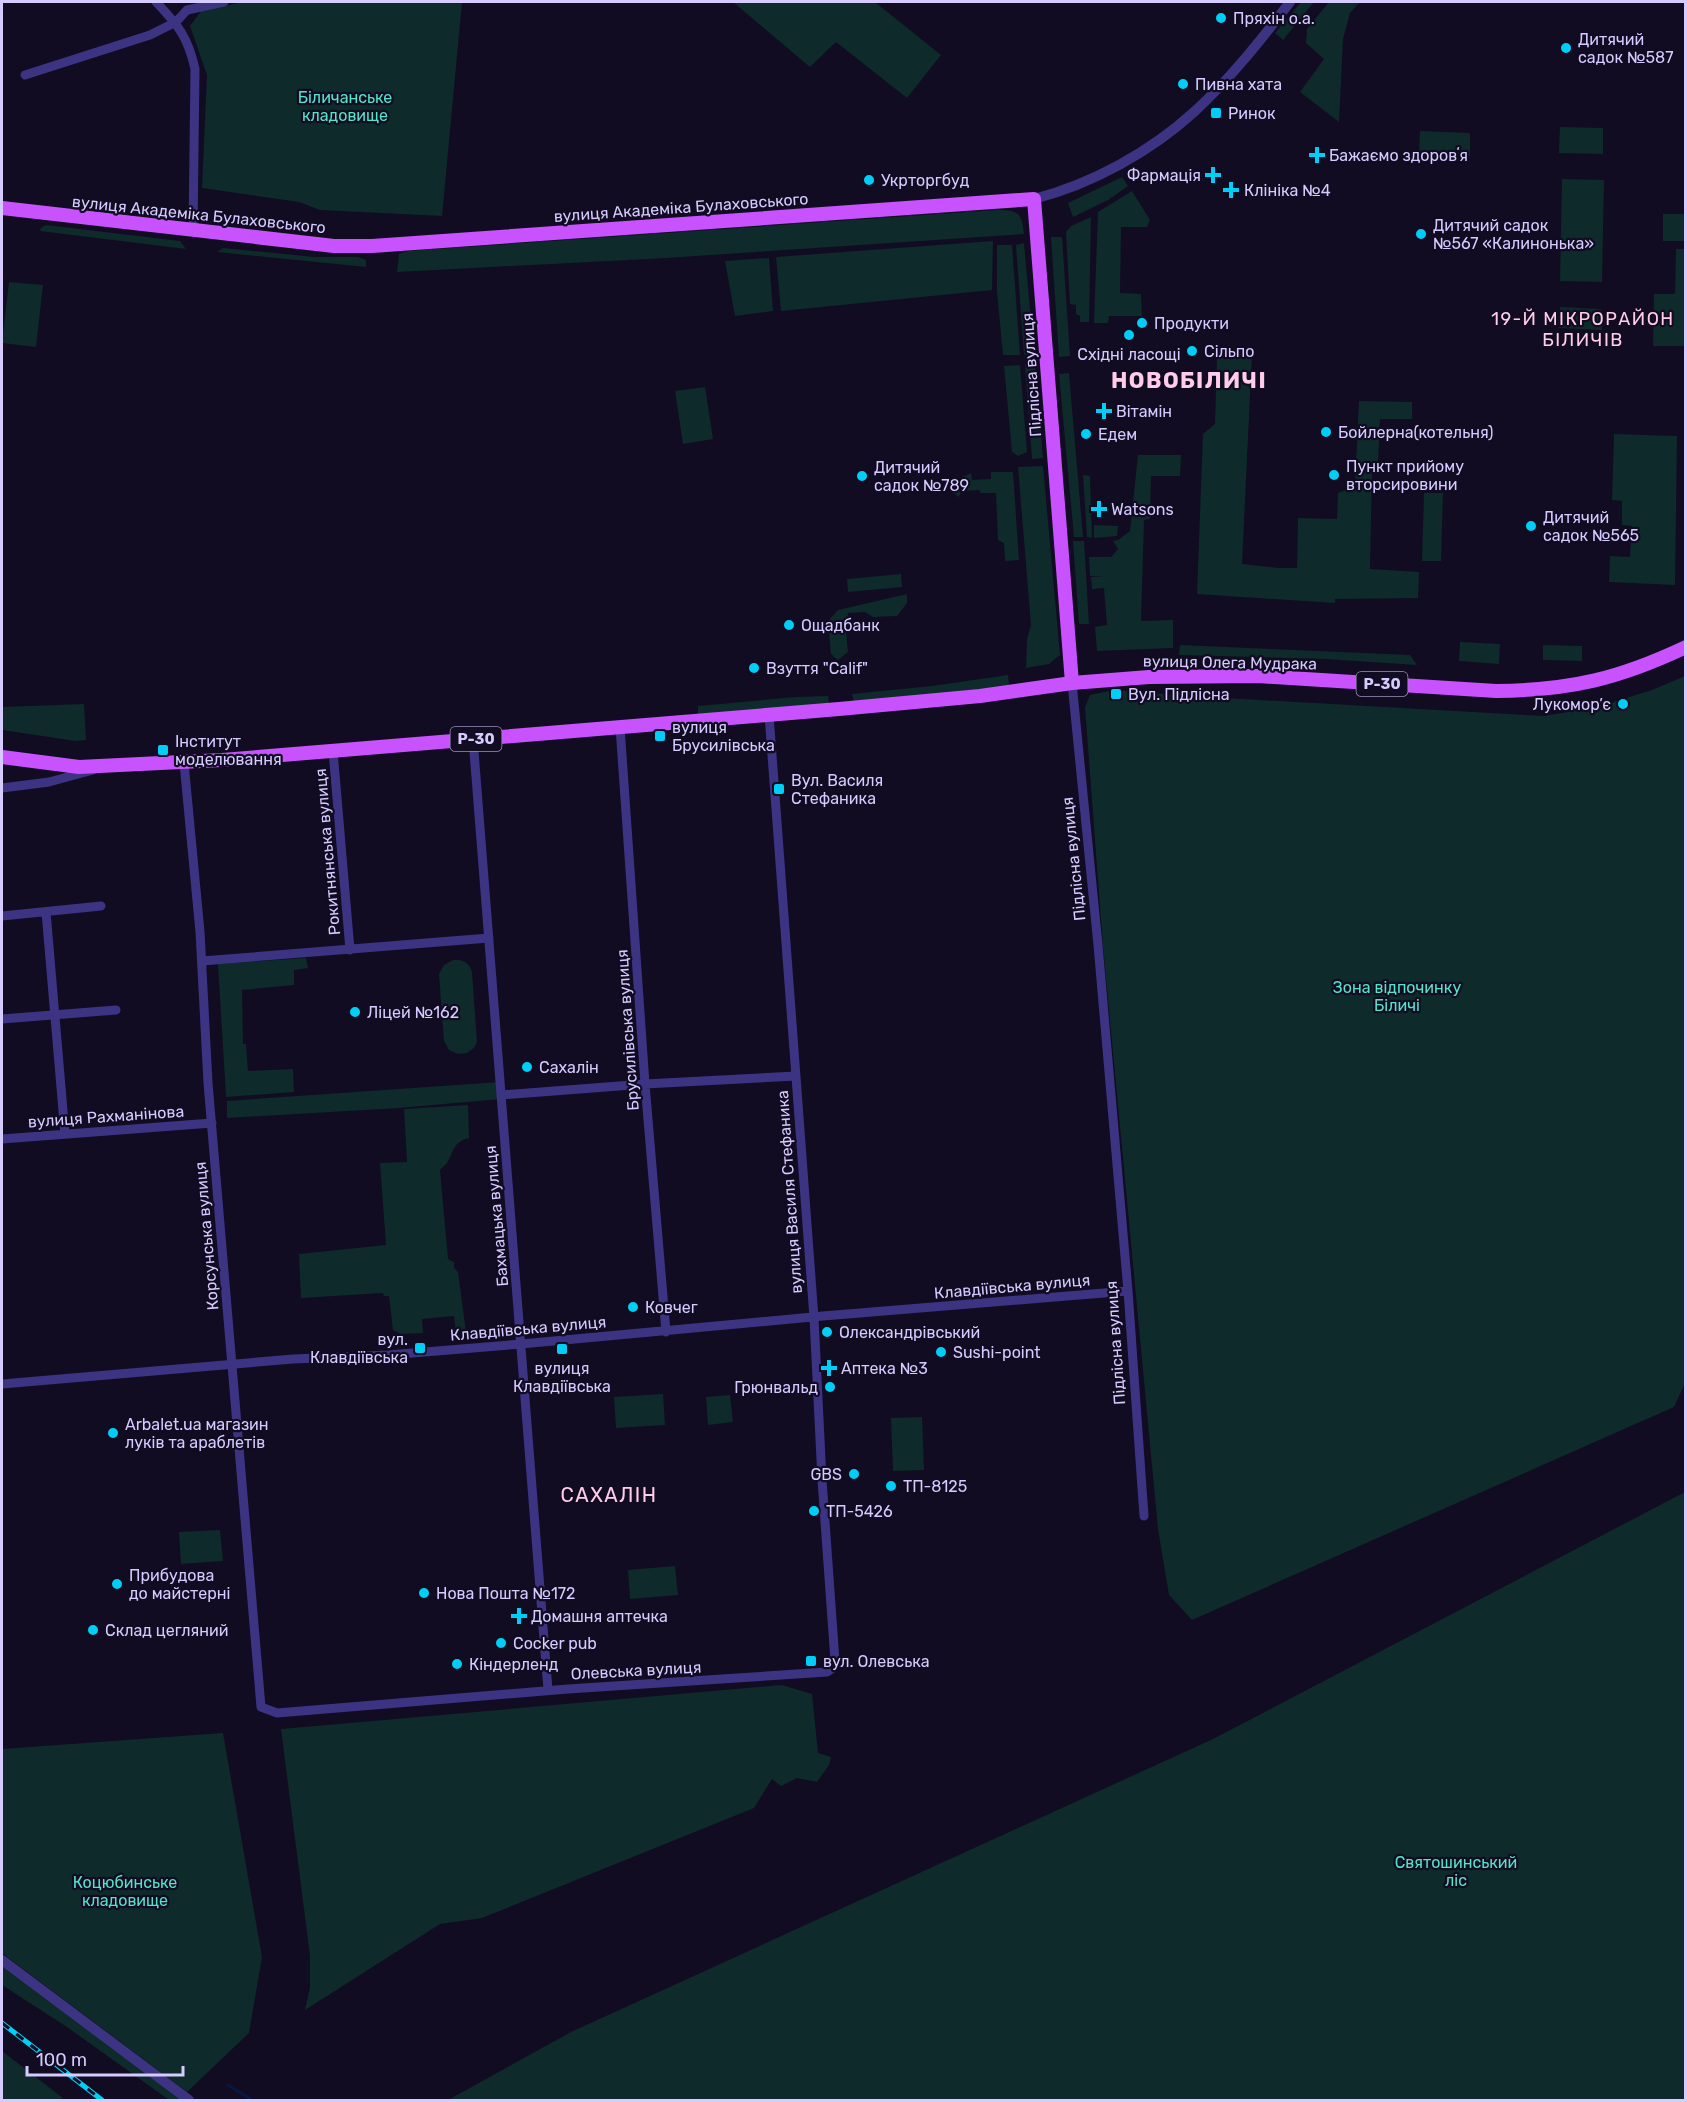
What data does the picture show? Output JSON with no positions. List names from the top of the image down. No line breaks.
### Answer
{"streets":{"main road":["вулиця Академіка Булаховського","Підлісна вулиця","вулиця Олега Мудрака","Р-30"],"street":["Рокитнянська вулиця","Брусилівська вулиця","вулиця Рахманінова","вулиця Василя Стефаника","Бахмацька вулиця","Корсунська вулиця","Клавдіївська вулиця","Олевська вулиця"]},"crossings":[["вулиця Академіка Булаховського","Підлісна вулиця"],["Підлісна вулиця","вулиця Олега Мудрака"],["Підлісна вулиця","Клавдіївська вулиця"],["вулиця Олега Мудрака","Р-30"],["вулиця Олега Мудрака","вулиця Василя Стефаника"],["Р-30","Рокитнянська вулиця"],["Р-30","Брусилівська вулиця"],["Р-30","вулиця Василя Стефаника"],["Р-30","Бахмацька вулиця"],["Р-30","Корсунська вулиця"],["Рокитнянська вулиця","Бахмацька вулиця"],["Рокитнянська вулиця","Корсунська вулиця"],["Брусилівська вулиця","Клавдіївська вулиця"],["вулиця Рахманінова","Корсунська вулиця"],["вулиця Василя Стефаника","Клавдіївська вулиця"],["вулиця Василя Стефаника","Олевська вулиця"],["Бахмацька вулиця","Клавдіївська вулиця"],["Бахмацька вулиця","Олевська вулиця"],["Корсунська вулиця","Клавдіївська вулиця"],["Корсунська вулиця","Олевська вулиця"]],"districts":["19-Й МІКРОРАЙОН БІЛИЧІВ","НОВОБІЛИЧІ","САХАЛІН"],"parks":["Біличанське кладовище","Зона відпочинку Біличі","Святошинський ліс","Коцюбинське кладовище"],"places":{"other":["Пряхін о.а.","Дитячий садок №587","Пивна хата","Укрторгбуд","Дитячий садок №567 «Калинонька»","Продукти","Східні ласощі","Сільпо","Бойлерна(котельня)","Едем","Пункт прийому вторсировини","Дитячий садок №789","Дитячий садок №565","Ощадбанк","Взуття \"Calif\"","Лукомор’є","Ліцей №162","Сахалін","Ковчег","Олександрівський","Sushi-point","Грюнвальд","Arbalet.ua магазин луків та араблетів","GBS","ТП-8125","ТП-5426","Прибудова до майстерні","Нова Пошта №172","Склад цегляний","Cocker pub","Кіндерленд"],"transit":["Ринок","Вул. Підлісна","вулиця Брусилівська","Інститут моделювання","Вул. Василя Стефаника","вул. Клавдіївська","вулиця Клавдіївська","вул. Олевська"],"health":["Бажаємо здоровʼя","Фармація","Клініка №4","Вітамін","Watsons","Аптека №3","Домашня аптечка"]},"scale_bar":"100 m"}
